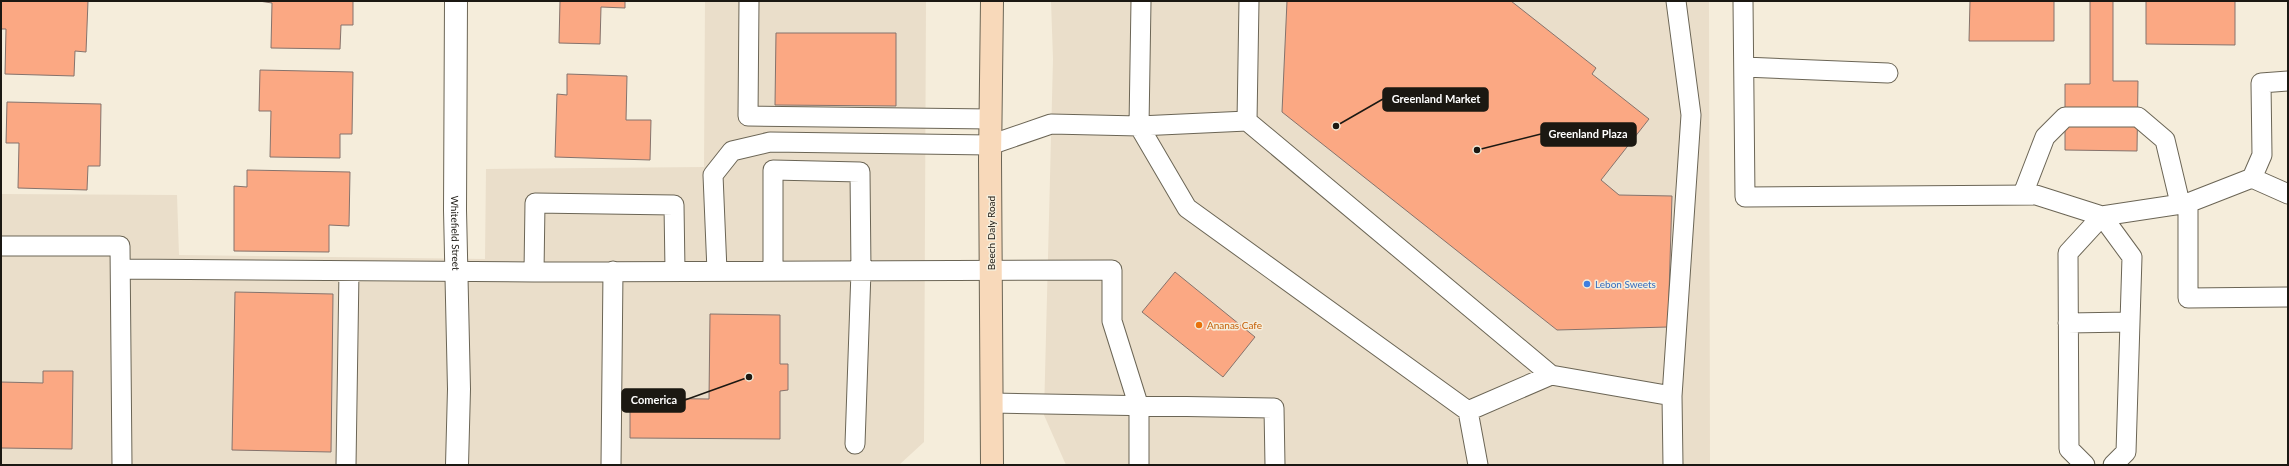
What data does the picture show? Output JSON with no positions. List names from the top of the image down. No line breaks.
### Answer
{"streets":{"main road":["Beech Daly Road"],"street":["Whitefield Street"]},"places":["Greenland Market","Greenland Plaza","Lebon Sweets","Ananas Cafe","Comerica"]}
